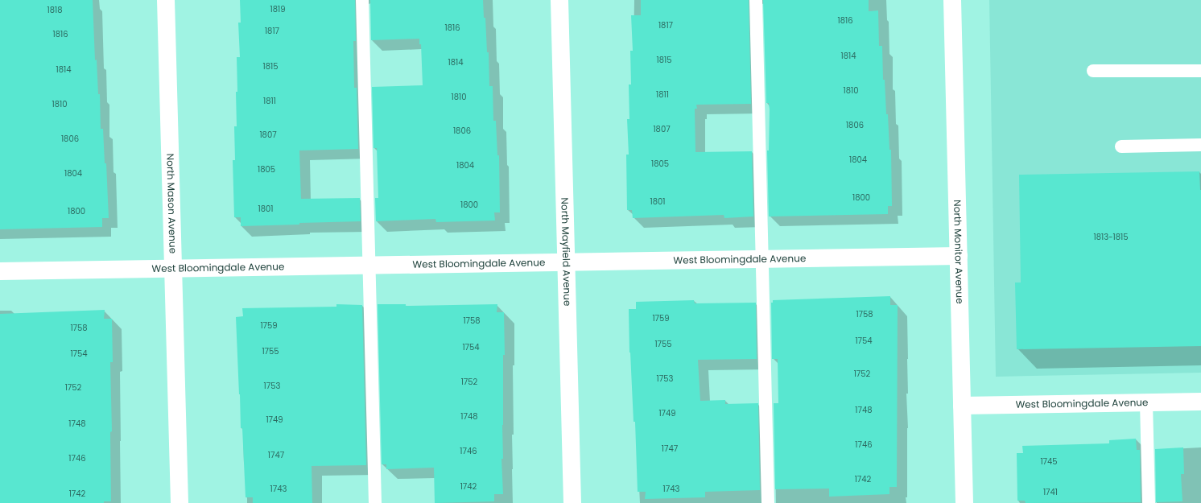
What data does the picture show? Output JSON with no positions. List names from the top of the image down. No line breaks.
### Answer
{"streets":{"street":["North Mason Avenue","North Mayfield Avenue","North Monitor Avenue","West Bloomingdale Avenue"]},"crossings":[["North Mason Avenue","West Bloomingdale Avenue"],["North Mayfield Avenue","West Bloomingdale Avenue"],["North Monitor Avenue","West Bloomingdale Avenue"]],"house_numbers":["1819","1818","1816","1817","1816","1817","1816","1814","1815","1814","1815","1814","1810","1811","1810","1811","1810","1806","1807","1806","1807","1806","1804","1805","1804","1805","1804","1800","1801","1800","1801","1800","1813-1815","1758","1759","1758","1759","1758","1754","1755","1754","1755","1754","1752","1753","1752","1753","1752","1748","1749","1748","1749","1748","1746","1747","1746","1747","1746","1745","1742","1742","1743","1743","1741","1742"]}
